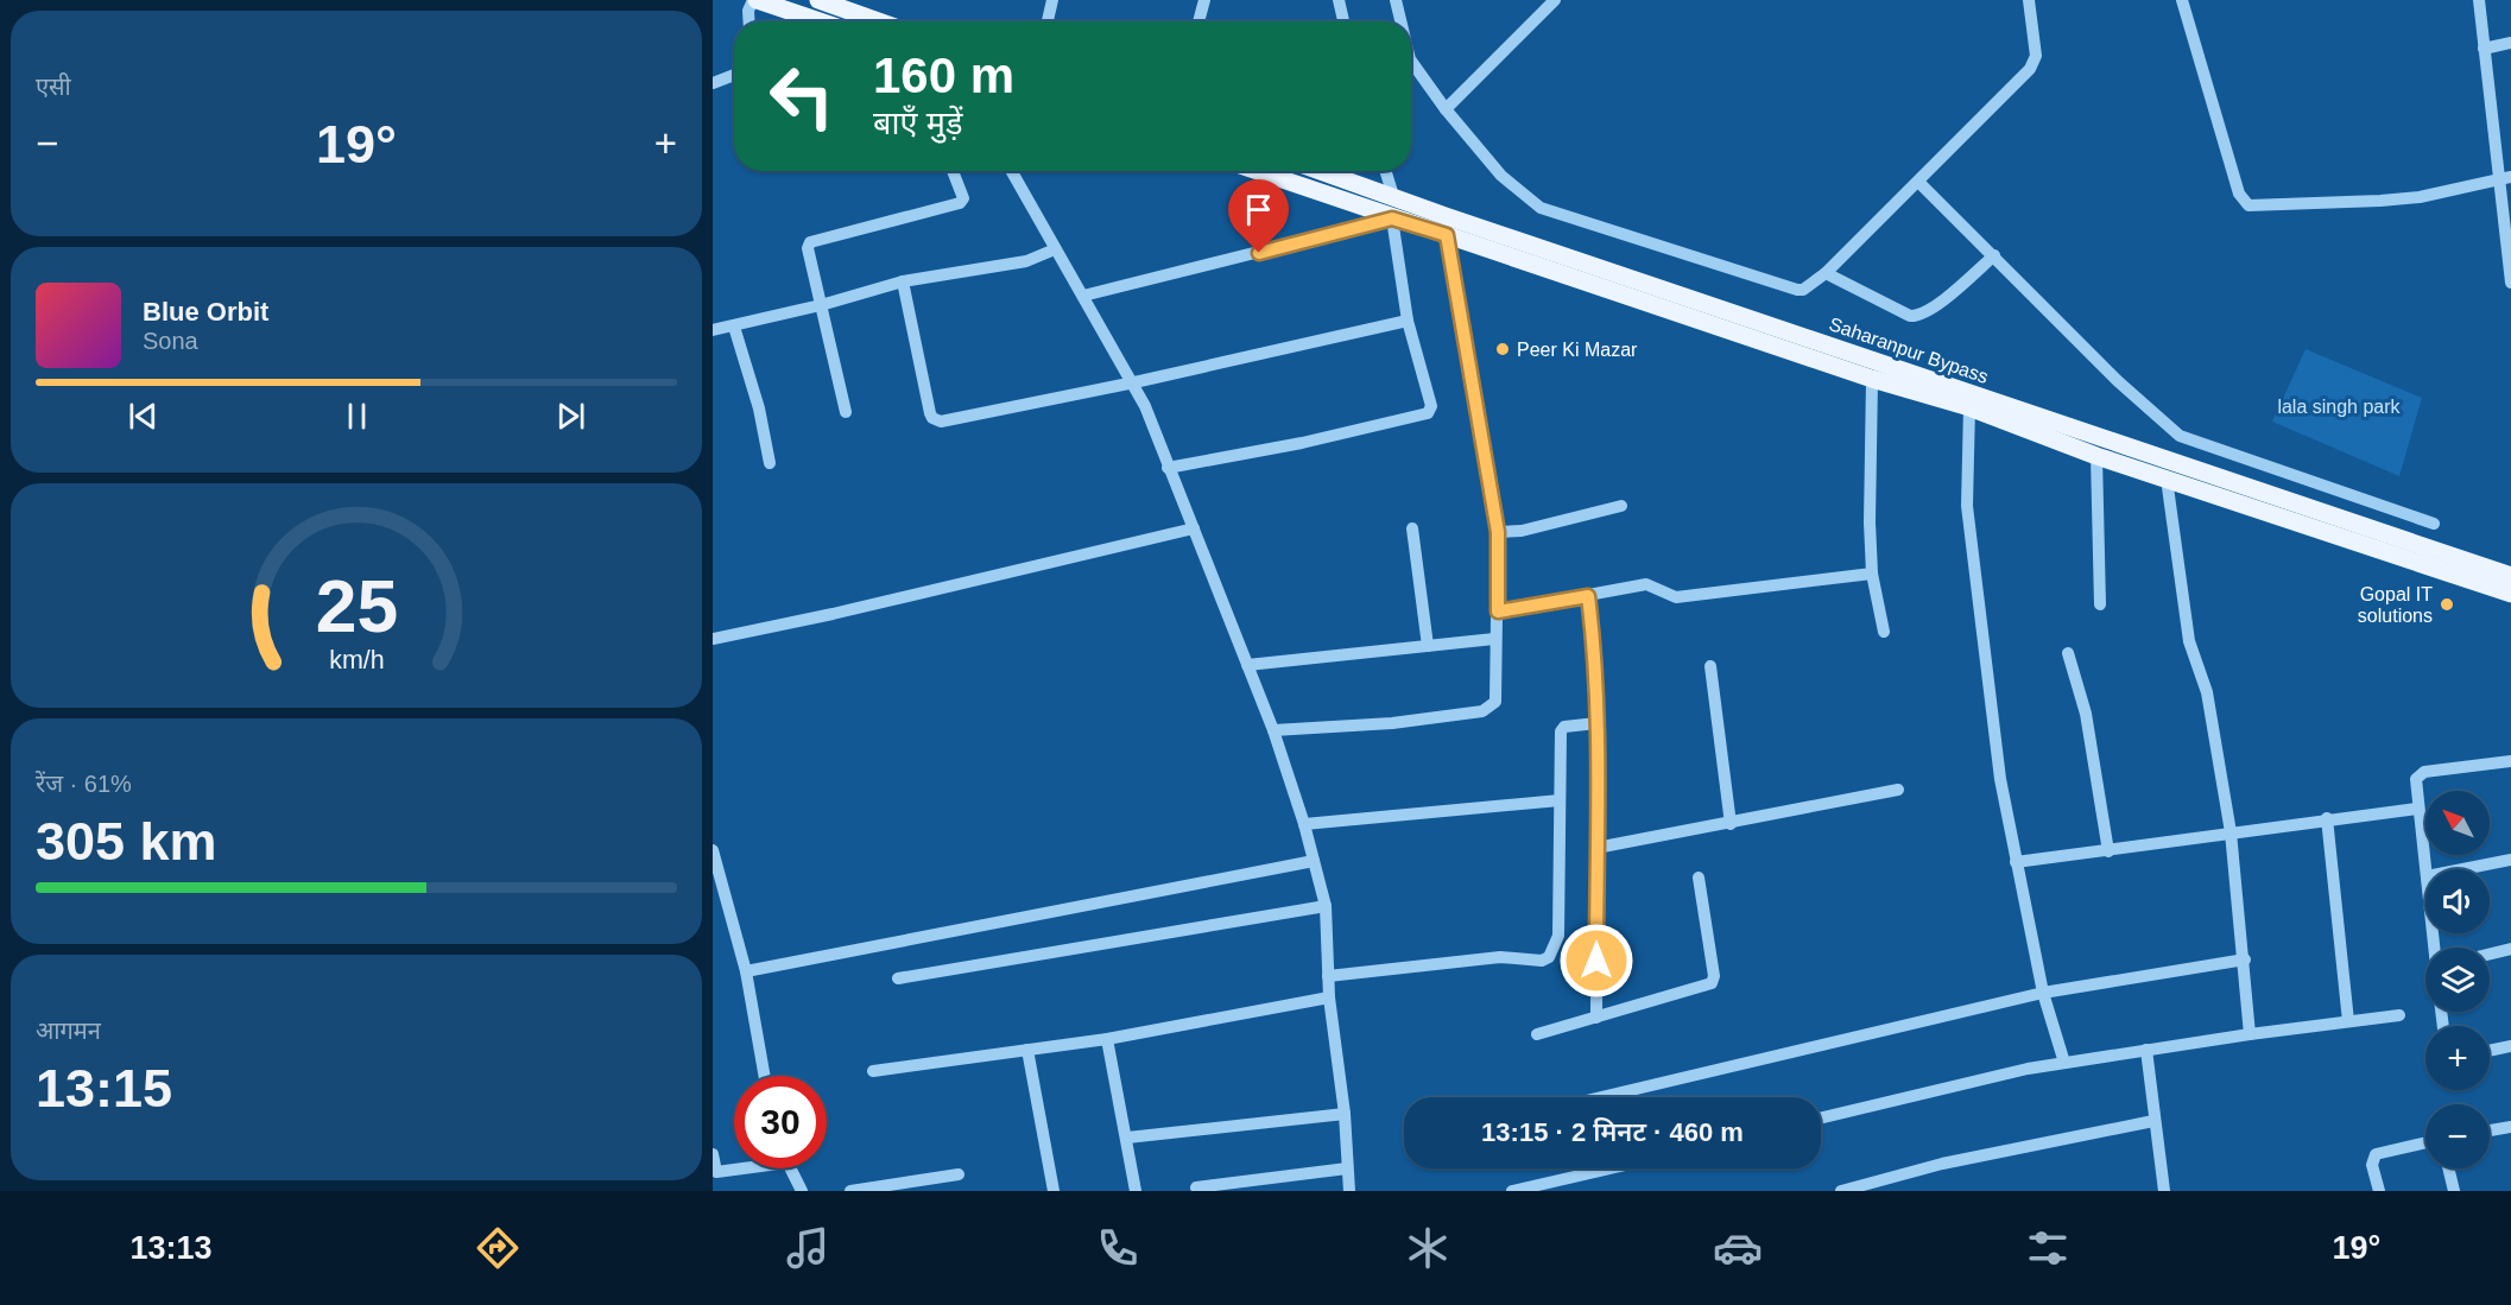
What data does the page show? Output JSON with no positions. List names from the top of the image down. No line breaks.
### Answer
{"streets":{"main road":["Saharanpur Bypass"]},"parks":["lala singh park"],"places":["Peer Ki Mazar","Gopal IT solutions"],"north":"top left","page":{"tile":["एसी",["रेंज · 61%","305 km"],["आगमन","13:15"]],"turn":["160 m","बाएँ मुड़ें"],"heat":["−","19°","+"],"song":["Blue Orbit","Sona"],"map_buttons":["+","−"],"limit":"30","trip":"13:15 · 2 मिनट · 460 m","tabs":["13:13","19°"],"gauge":["25","km/h"]}}
